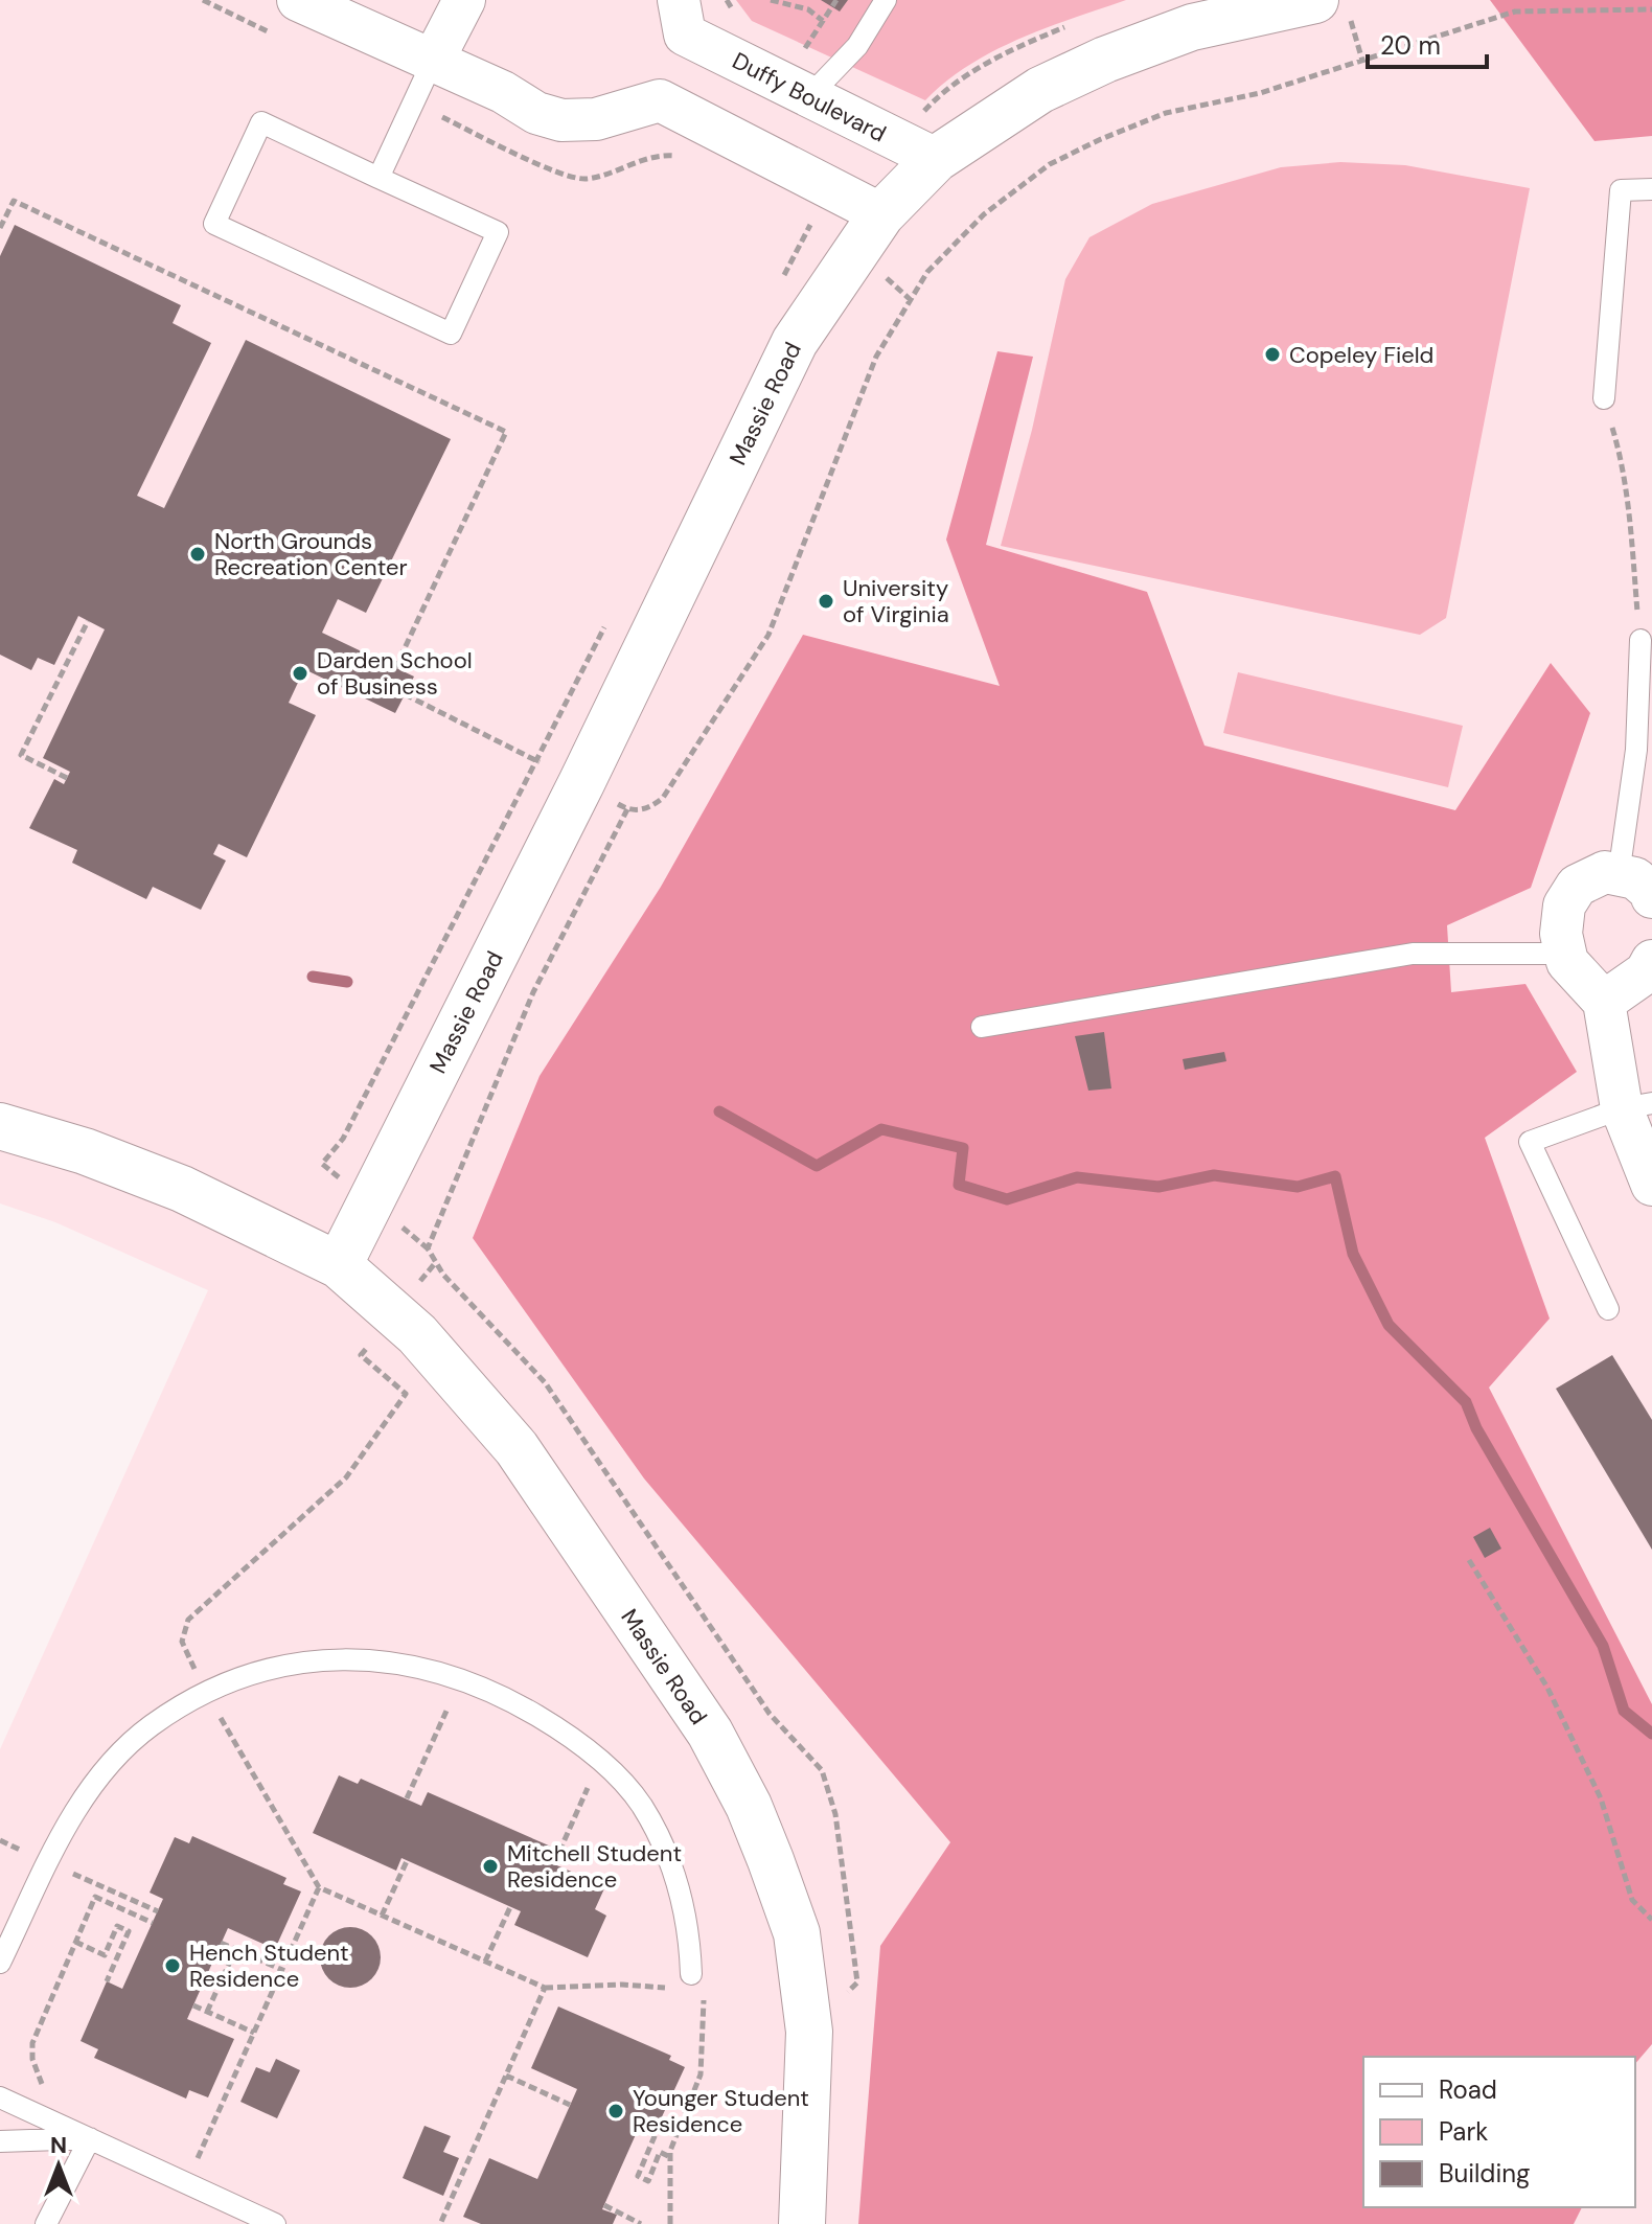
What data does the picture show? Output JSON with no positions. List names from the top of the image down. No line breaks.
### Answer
{"streets":{"street":["Duffy Boulevard","Massie Road"]},"crossings":[["Duffy Boulevard","Massie Road"]],"places":["Copeley Field","North Grounds Recreation Center","University of Virginia","Darden School of Business","Mitchell Student Residence","Hench Student Residence","Younger Student Residence"],"legend":["Road","Park","Building"],"scale_bar":"20 m","north":"top"}
